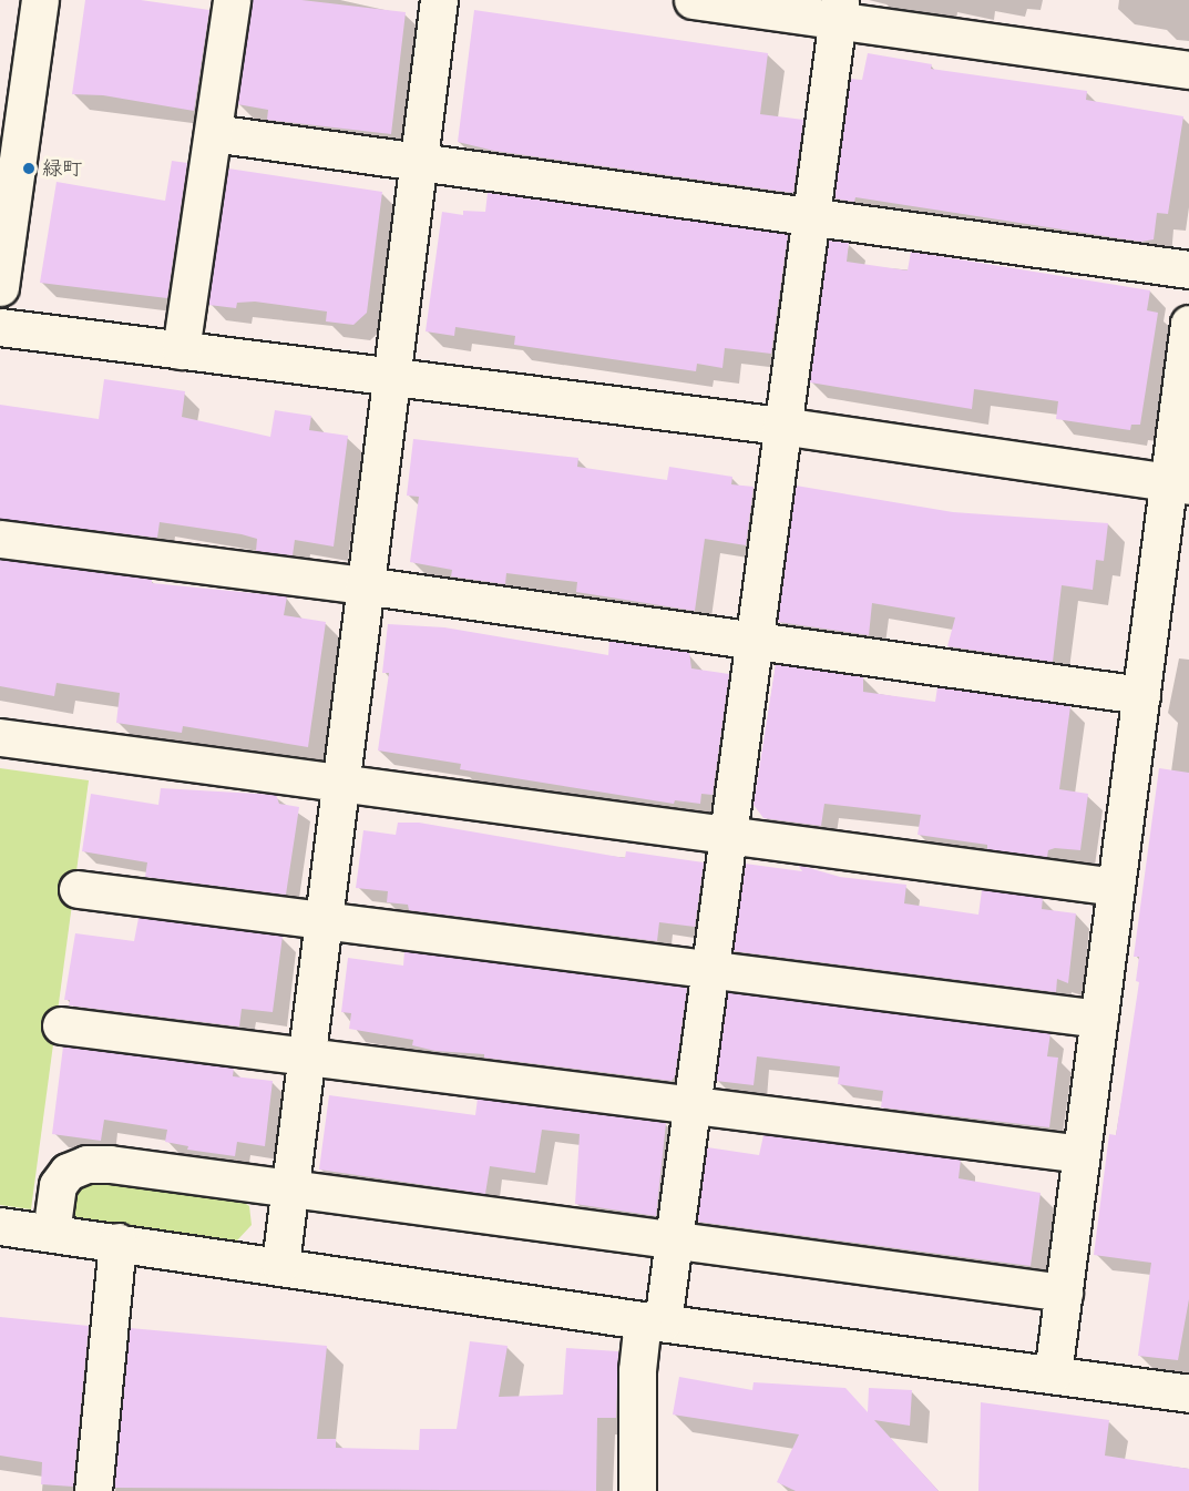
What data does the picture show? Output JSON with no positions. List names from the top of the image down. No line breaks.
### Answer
{"places":["緑町"]}
